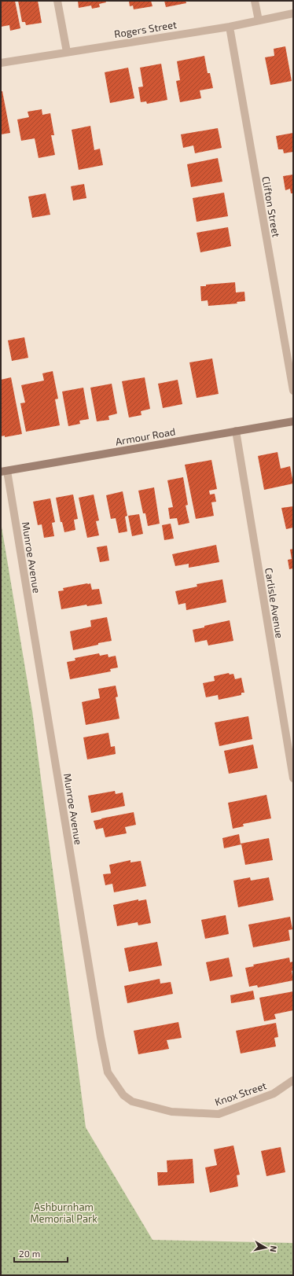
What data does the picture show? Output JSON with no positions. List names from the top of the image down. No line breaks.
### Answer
{"streets":{"main road":["Armour Road"],"street":["Rogers Street","Clifton Street","Munroe Avenue","Carlisle Avenue","Knox Street"]},"crossings":[["Rogers Street","Clifton Street"],["Armour Road","Munroe Avenue"],["Armour Road","Carlisle Avenue"],["Munroe Avenue","Knox Street"]],"parks":["Ashburnham Memorial Park"],"scale_bar":"20 m","north":"right"}
